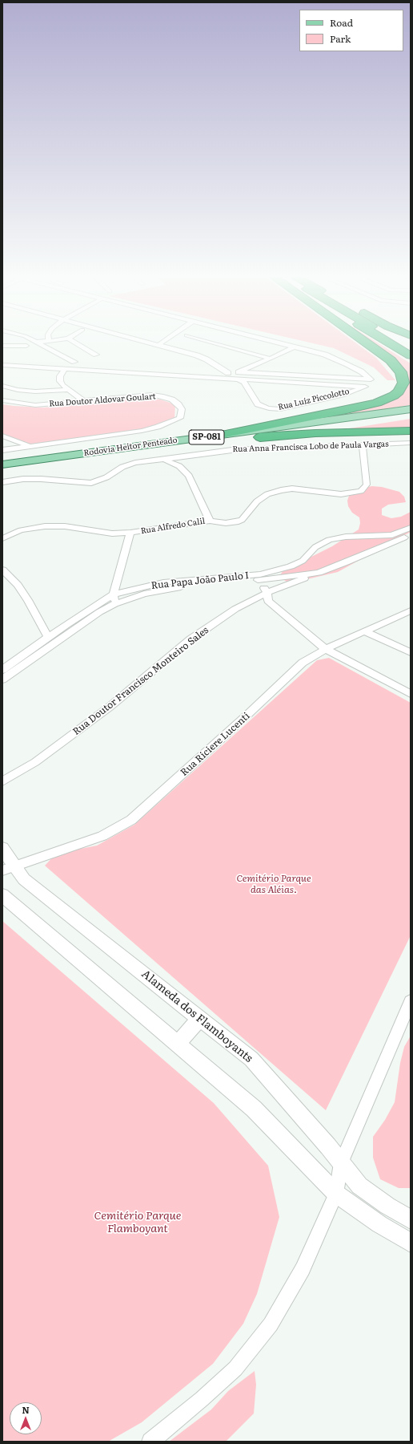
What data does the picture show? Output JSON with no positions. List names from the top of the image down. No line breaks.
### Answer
{"streets":{"main road":["SP-081","Rodovia Heitor Penteado"],"street":["Rua Luíz Piccolotto","Rua Doutor Aldovar Goulart","Rua Anna Francisca Lobo de Paula Vargas","Rua Alfredo Calil","Rua Papa João Paulo I","Rua Doutor Francisco Monteiro Sales","Rua Riciere Lucenti","Alameda dos Flamboyants"]},"crossings":[["Rua Anna Francisca Lobo de Paula Vargas","Rua Alfredo Calil"],["Rua Papa João Paulo I","Rua Doutor Francisco Monteiro Sales"],["Rua Riciere Lucenti","Alameda dos Flamboyants"]],"parks":["Cemitério Parque das Aléias.","Cemitério Parque Flamboyant"],"legend":["Road","Park"],"north":"top"}
